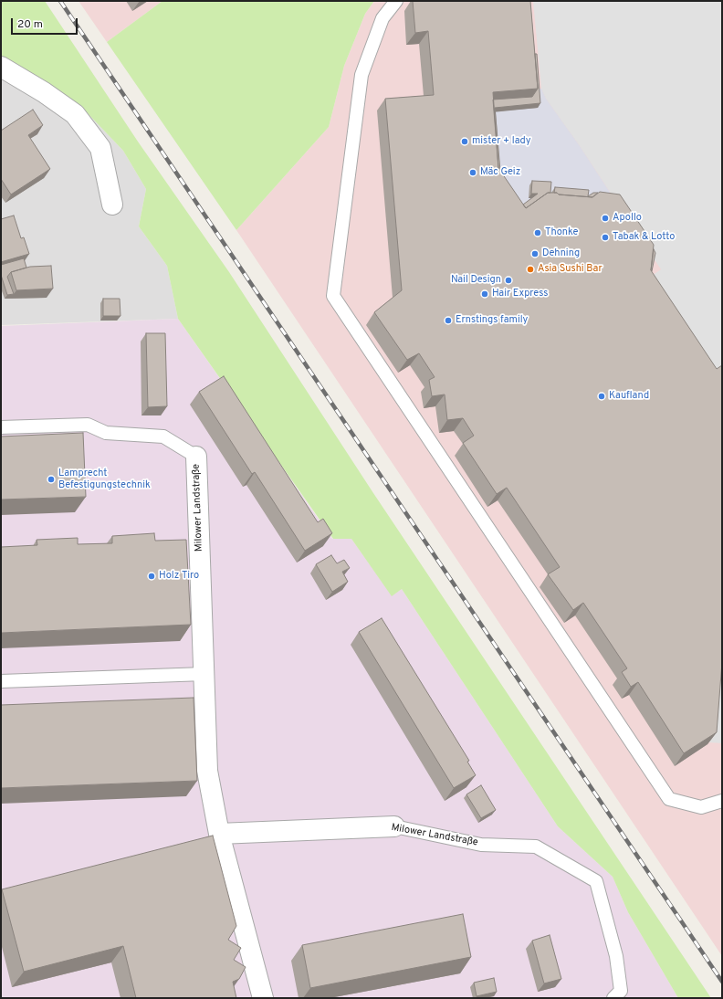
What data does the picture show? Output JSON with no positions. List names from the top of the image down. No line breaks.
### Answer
{"streets":{"street":["Milower Landstraße"]},"places":["mister + lady","Mäc Geiz","Apollo","Thonke","Tabak & Lotto","Dehning","Asia Sushi Bar","Nail Design","Hair Express","Ernstings family","Kaufland","Lamprecht Befestigungstechnik","Holz Tiro"],"scale_bar":"20 m"}
